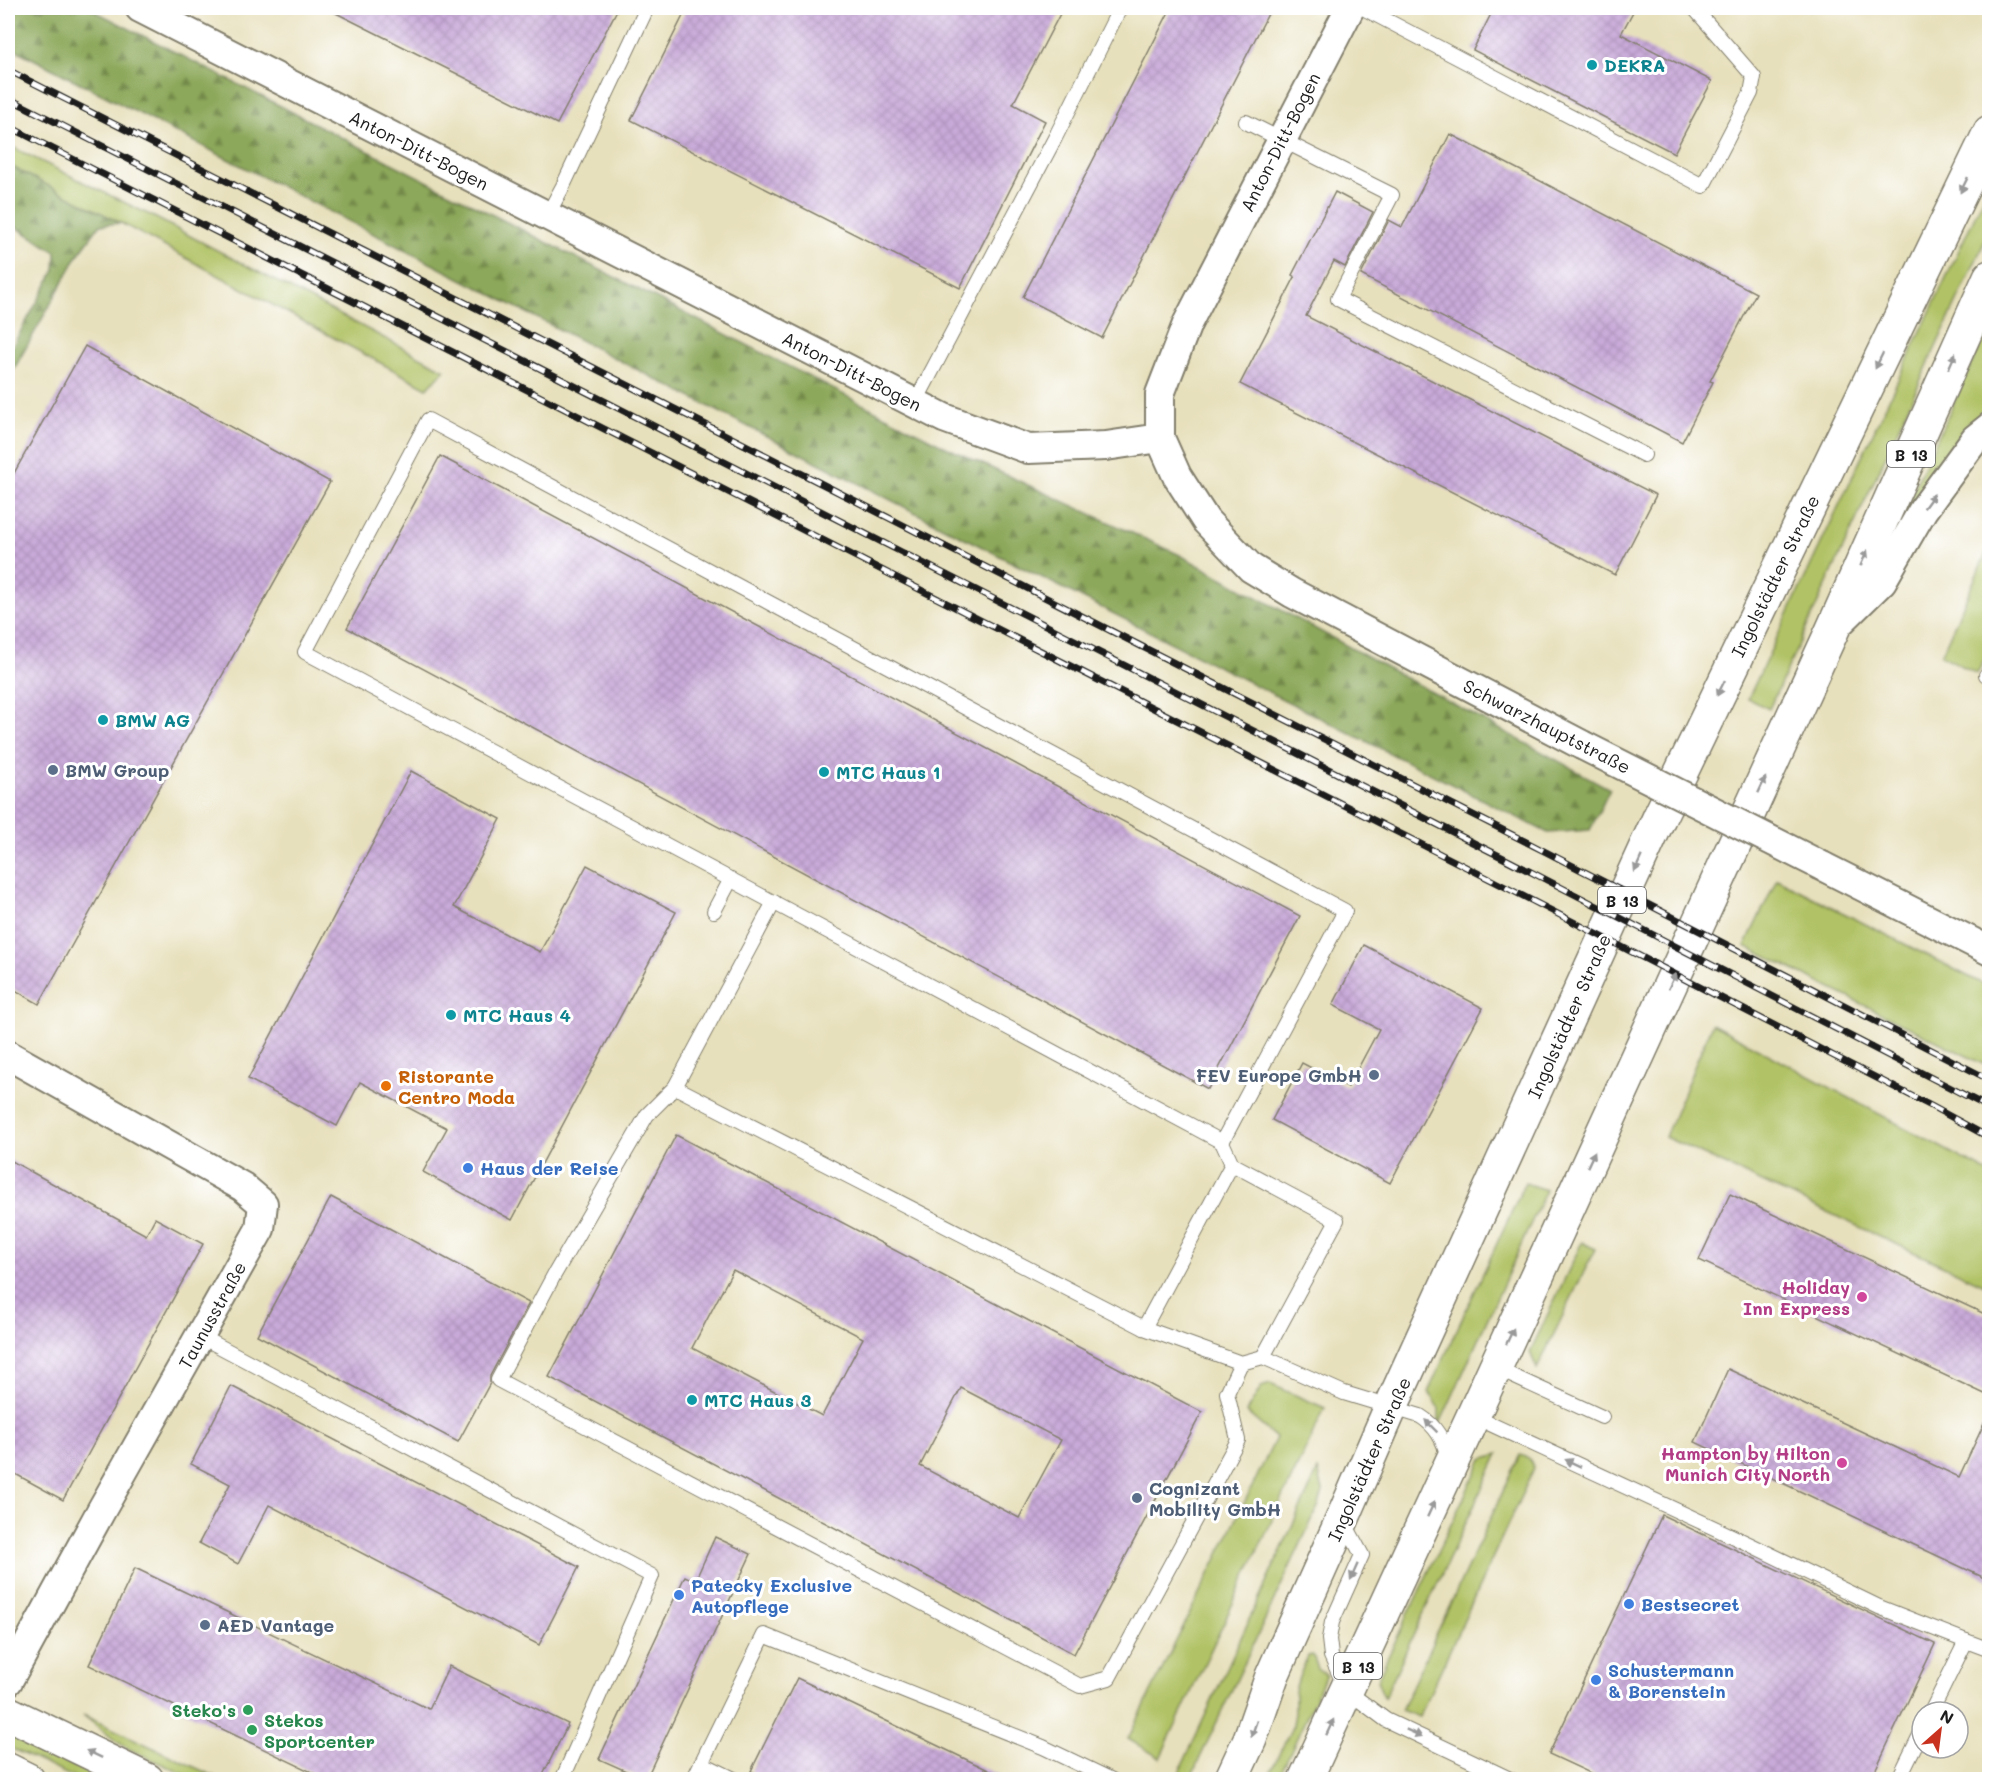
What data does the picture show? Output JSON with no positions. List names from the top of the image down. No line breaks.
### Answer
{"streets":{"main road":["B 13","Ingolstädter Straße"],"street":["Anton-Ditt-Bogen","Schwarzhauptstraße","Taunusstraße"]},"crossings":[["Anton-Ditt-Bogen","Schwarzhauptstraße"]],"places":["DEKRA","BMW AG","BMW Group","MTC Haus 1","MTC Haus 4","FEV Europe GmbH","Ristorante Centro Moda","Haus der Reise","Holiday Inn Express","MTC Haus 3","Hampton by Hilton Munich City North","Cognizant Mobility GmbH","Patecky Exclusive Autopflege","Bestsecret","AED Vantage","Schustermann & Borenstein","Steko's","Stekos Sportcenter"],"north":"top right"}
